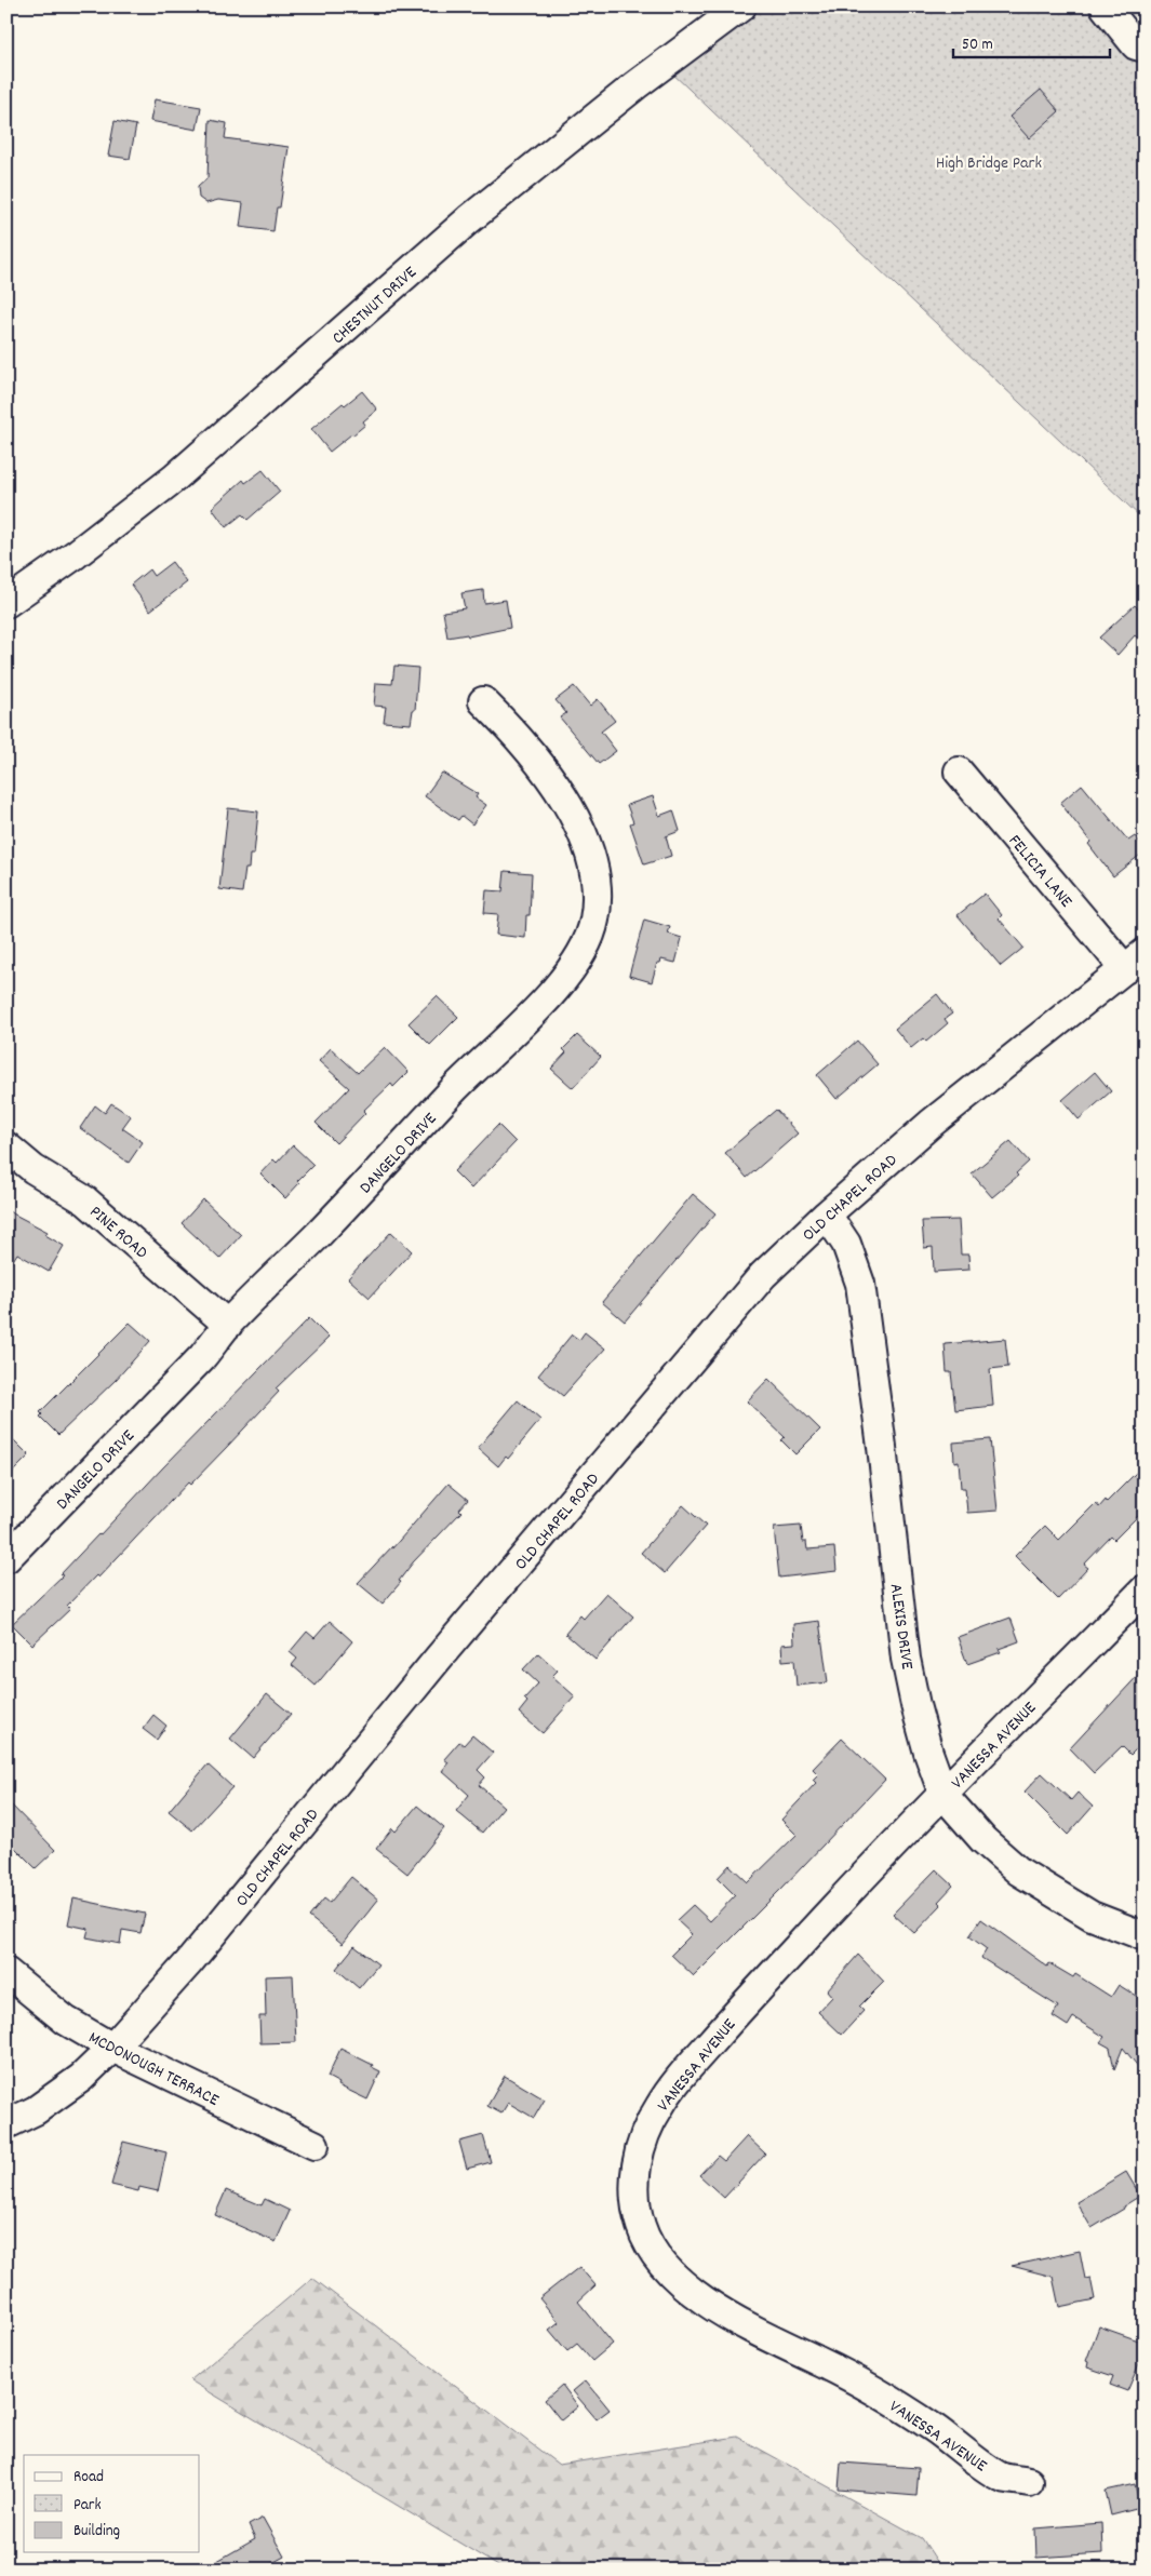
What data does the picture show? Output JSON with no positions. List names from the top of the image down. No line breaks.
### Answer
{"streets":{"street":["CHESTNUT DRIVE","FELICIA LANE","DANGELO DRIVE","OLD CHAPEL ROAD","PINE ROAD","ALEXIS DRIVE","VANESSA AVENUE","MCDONOUGH TERRACE"]},"crossings":[["FELICIA LANE","OLD CHAPEL ROAD"],["DANGELO DRIVE","PINE ROAD"],["OLD CHAPEL ROAD","ALEXIS DRIVE"],["OLD CHAPEL ROAD","MCDONOUGH TERRACE"],["ALEXIS DRIVE","VANESSA AVENUE"]],"parks":["High Bridge Park"],"legend":["Road","Park","Building"],"scale_bar":"50 m"}
